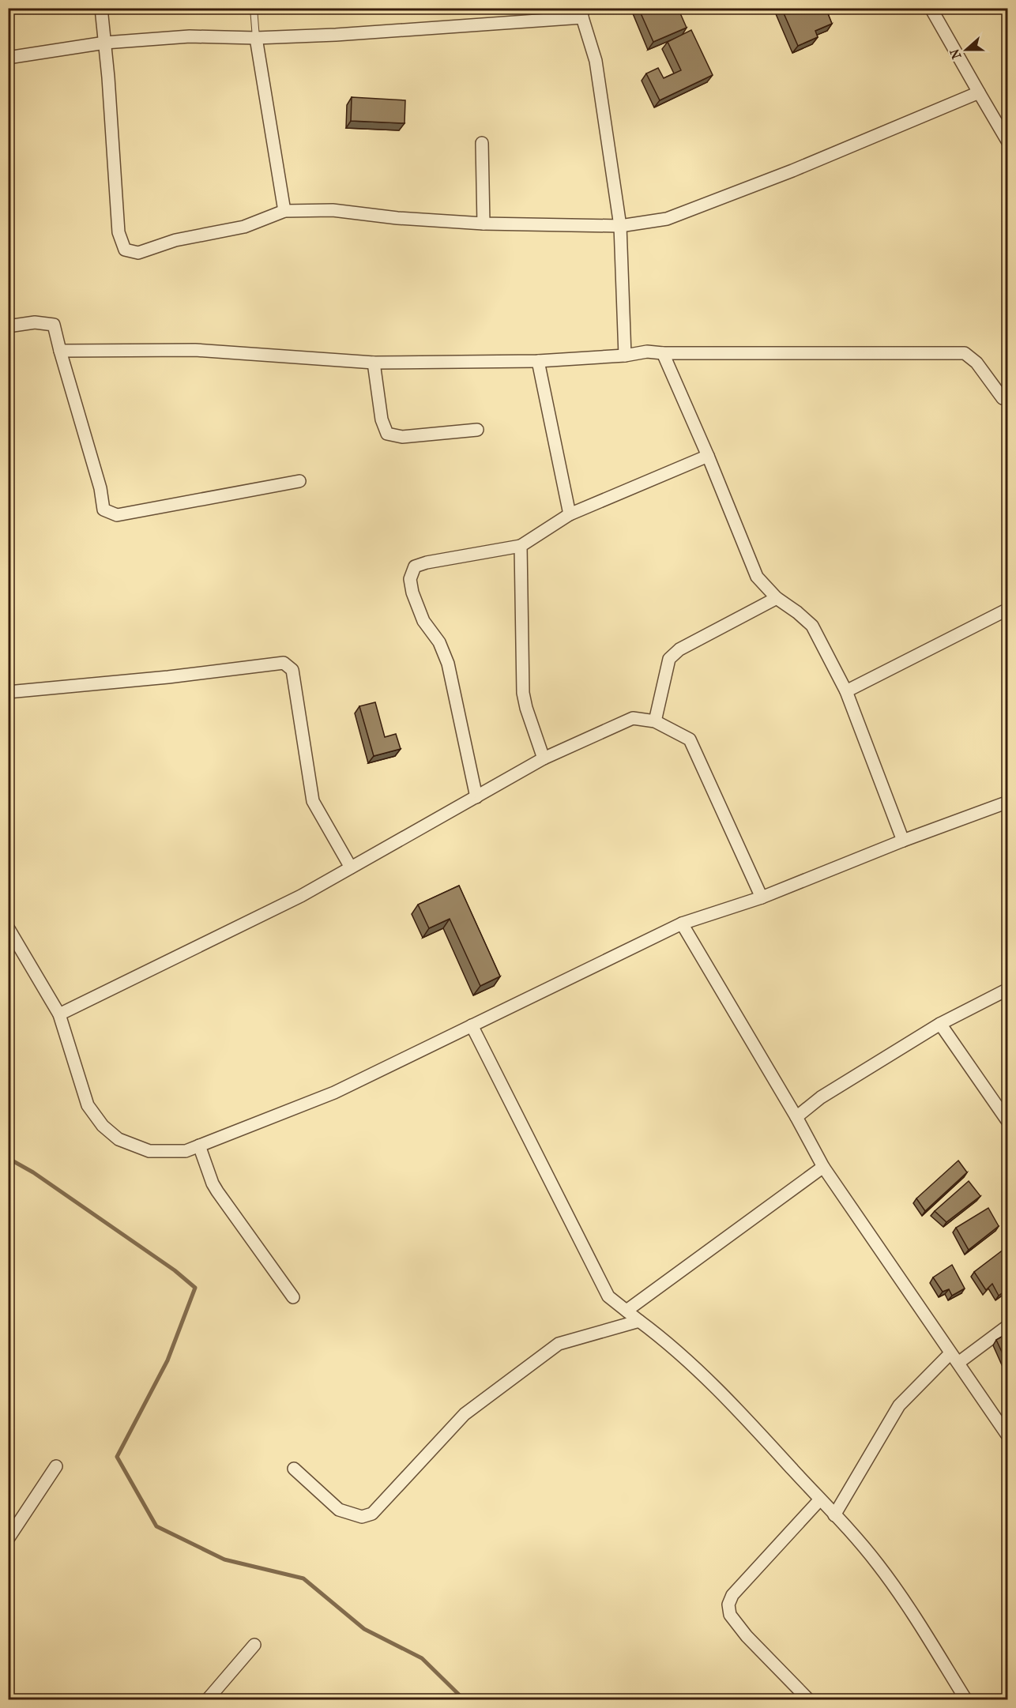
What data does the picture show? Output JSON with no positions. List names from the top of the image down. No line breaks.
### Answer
{"north":"left"}
